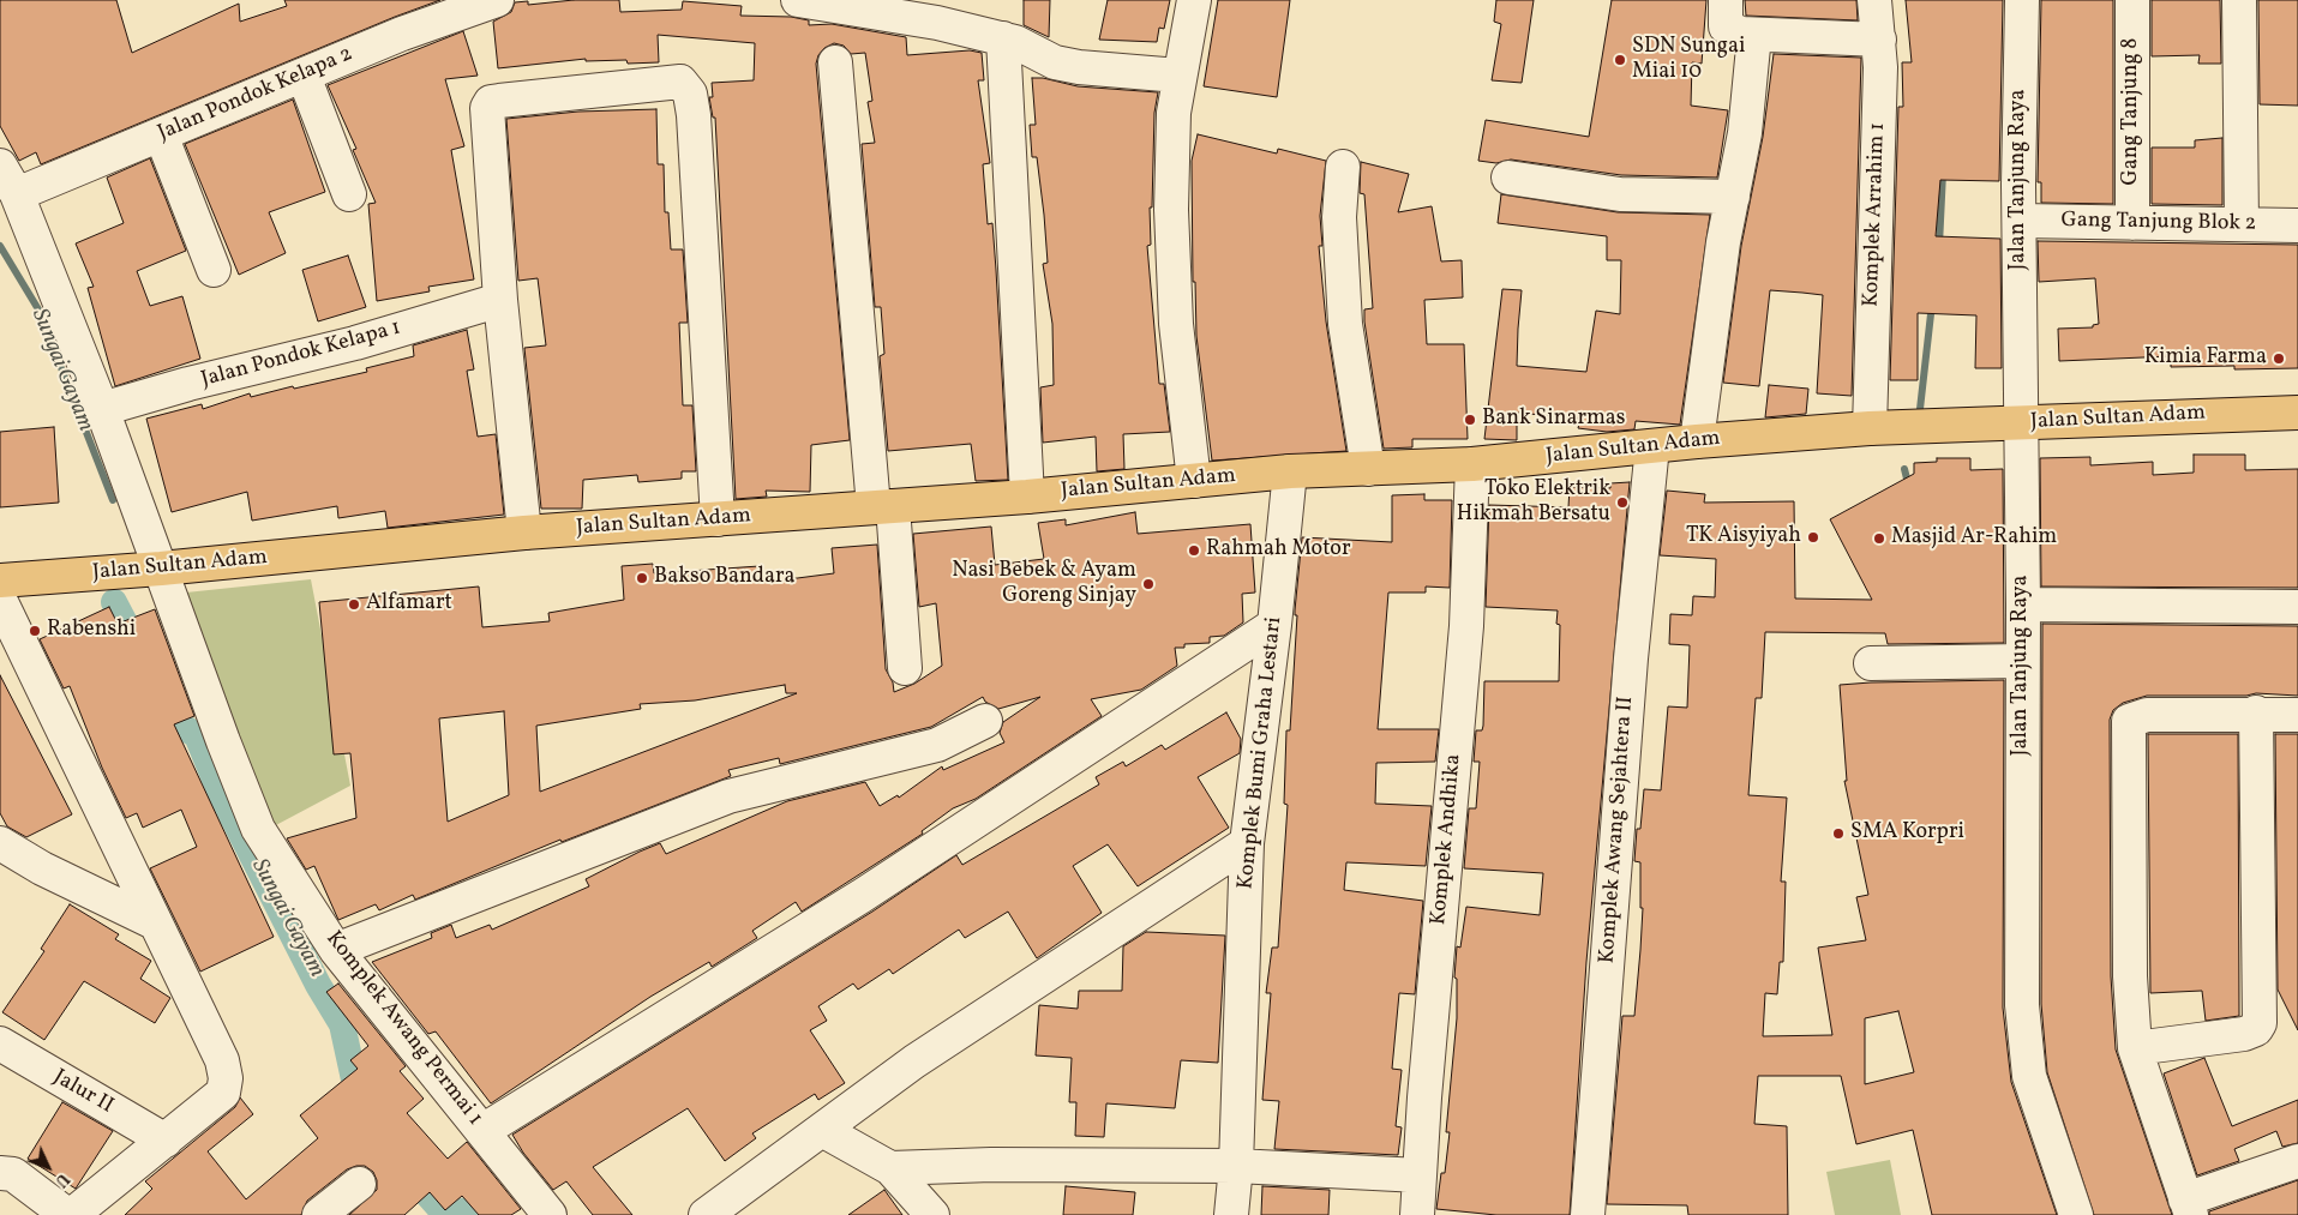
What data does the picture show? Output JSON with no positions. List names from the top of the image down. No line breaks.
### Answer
{"streets":{"main road":["Jalan Sultan Adam"],"street":["Jalan Pondok Kelapa 2","Gang Tanjung 8","Jalan Tanjung Raya","Komplek Arrahim 1","Gang Tanjung Blok 2","Jalan Pondok Kelapa 1","Komplek Bumi Graha Lestari","Komplek Awang Sejahtera II","Komplek Andhika","Komplek Awang Permai 1","Jalur II"]},"crossings":[["Jalan Pondok Kelapa 2","Komplek Awang Permai 1"],["Gang Tanjung 8","Gang Tanjung Blok 2"],["Jalan Tanjung Raya","Gang Tanjung Blok 2"],["Jalan Tanjung Raya","Jalan Sultan Adam"],["Komplek Arrahim 1","Jalan Sultan Adam"],["Jalan Pondok Kelapa 1","Komplek Awang Permai 1"],["Jalan Sultan Adam","Komplek Bumi Graha Lestari"],["Jalan Sultan Adam","Komplek Awang Sejahtera II"],["Jalan Sultan Adam","Komplek Andhika"],["Jalan Sultan Adam","Komplek Awang Permai 1"]],"water":["Sungai Gayam"],"places":["SDN Sungai Miai 10","Kimia Farma","Bank Sinarmas","Toko Elektrik Hikmah Bersatu","TK Aisyiyah","Masjid Ar-Rahim","Rahmah Motor","Bakso Bandara","Nasi Bebek & Ayam Goreng Sinjay","Alfamart","Rabenshi","SMA Korpri"],"north":"bottom right"}
